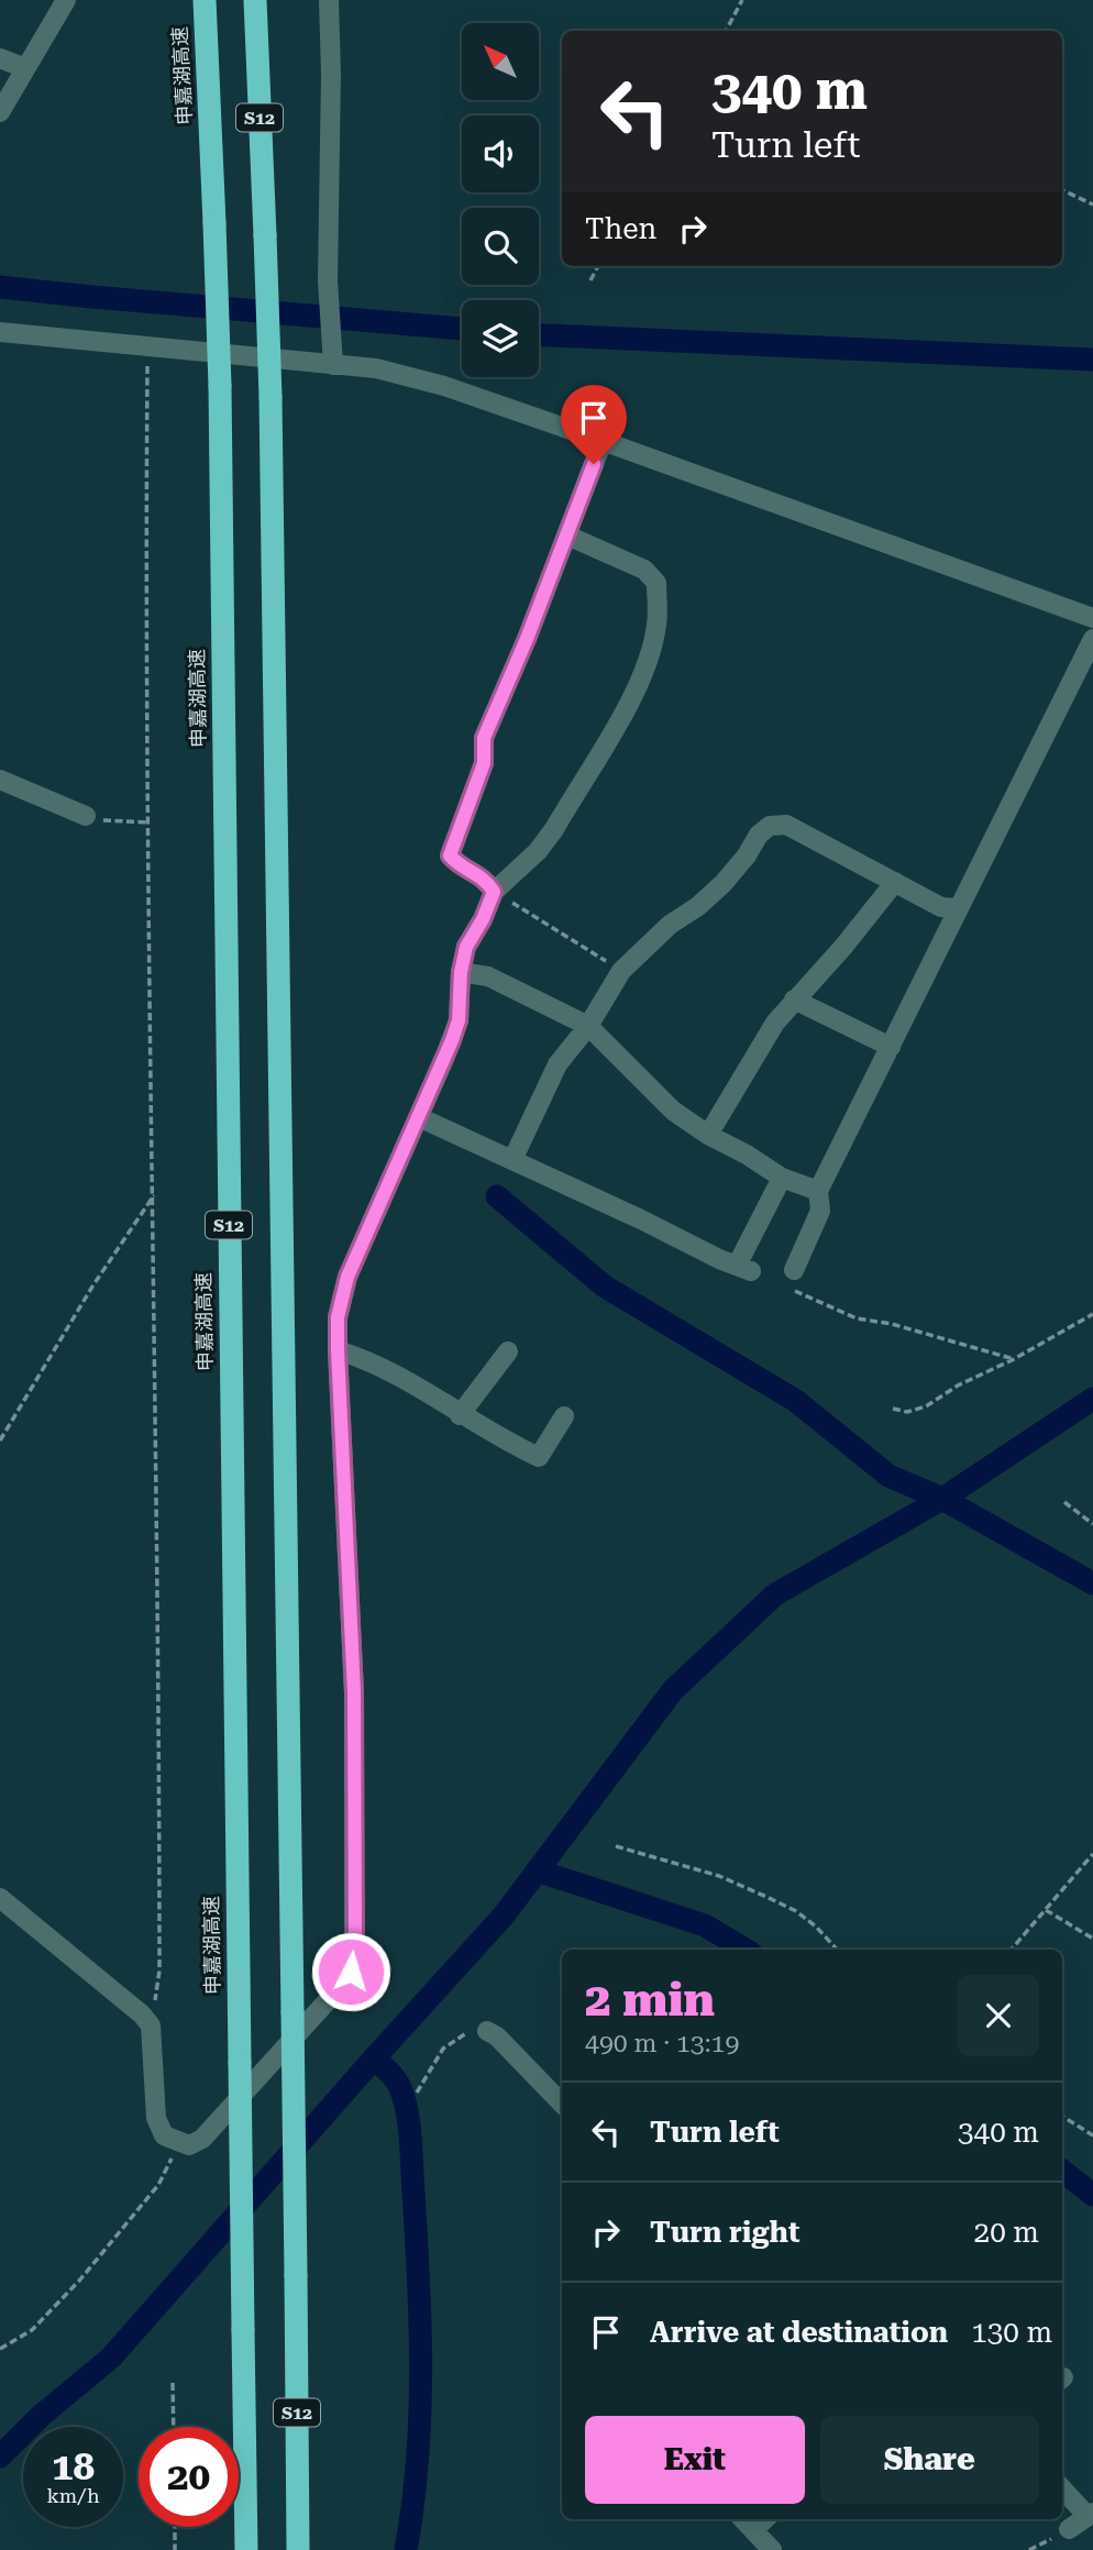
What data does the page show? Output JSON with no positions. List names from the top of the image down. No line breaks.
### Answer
{"streets":{"highway":["申嘉湖高速","S12"]},"north":"top left","page":{"turn":["340 m","Turn left"],"then":"Then","heading":["2 min","490 m · 13:19"],"list":[{"name":"Turn left","value":"340 m"},{"name":"Turn right","value":"20 m"},{"name":"Arrive at destination","value":"130 m"}],"buttons":["Exit","Share"],"speed":"18 km/h","limit":"20"}}
